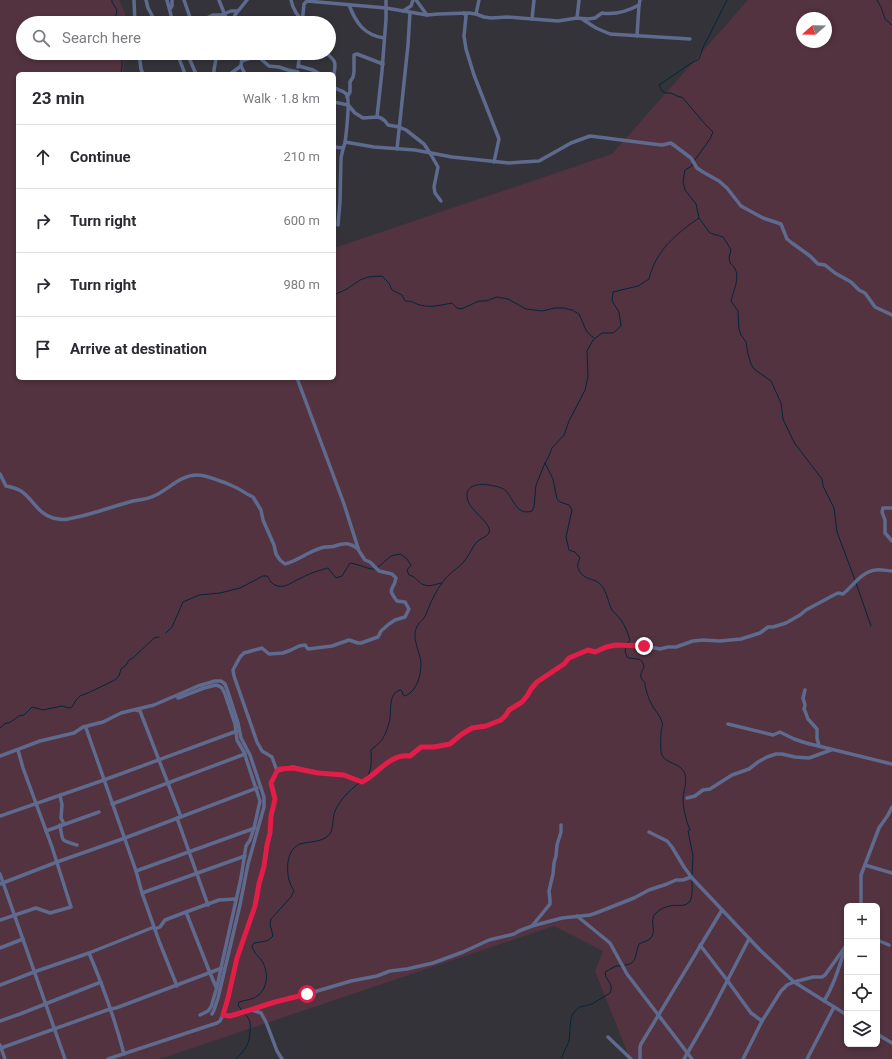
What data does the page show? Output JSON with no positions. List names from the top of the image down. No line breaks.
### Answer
{"north":"left","page":{"search":"Search here","heading":["23 min","Walk · 1.8 km"],"list":[["Continue","210 m"],["Turn right","600 m"],["Turn right","980 m"],"Arrive at destination"],"map_buttons":["+","−"]}}
